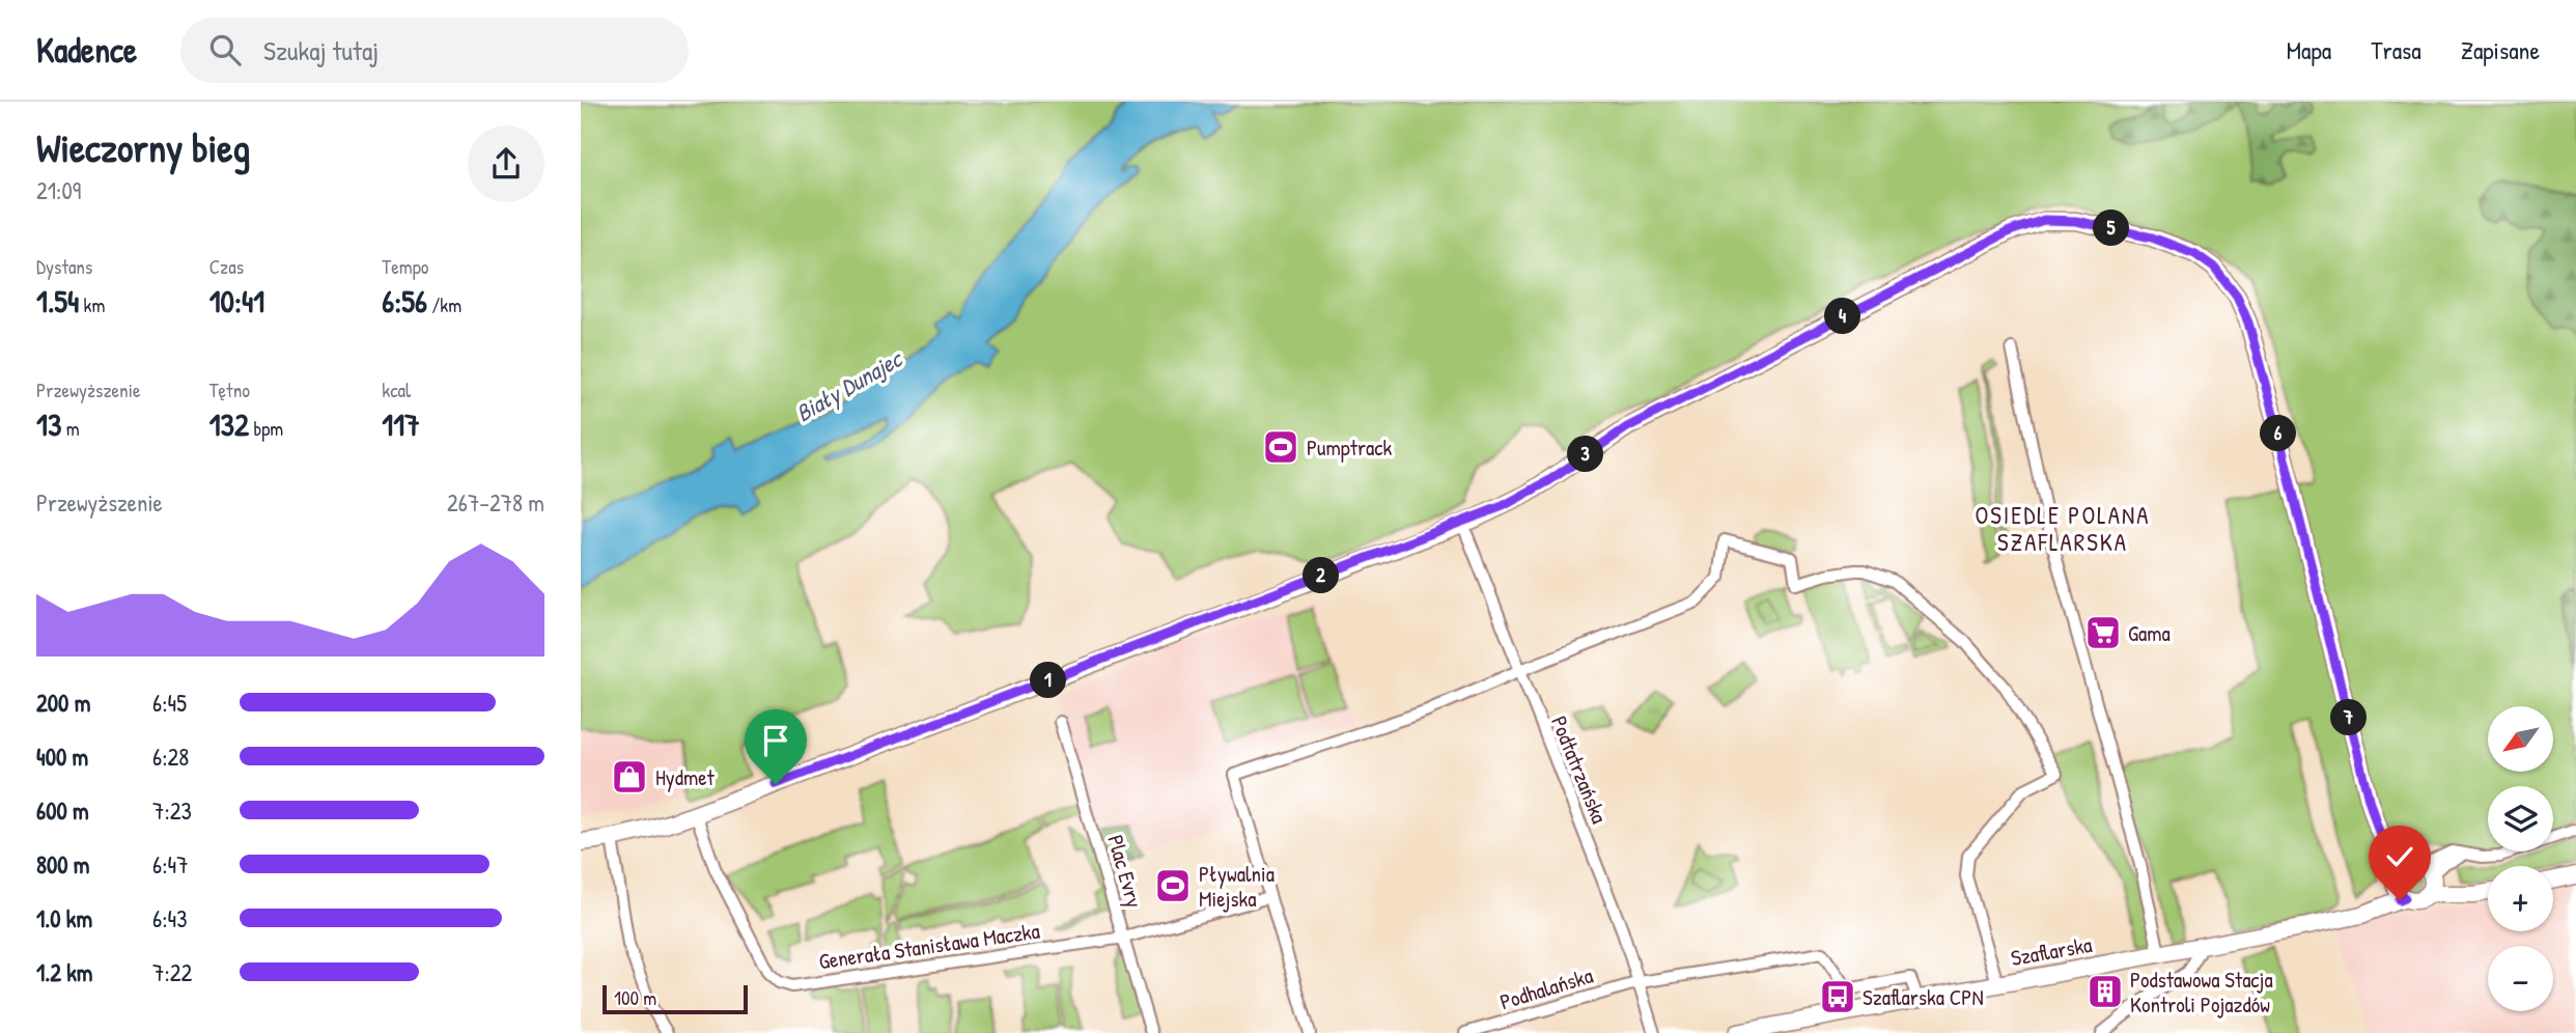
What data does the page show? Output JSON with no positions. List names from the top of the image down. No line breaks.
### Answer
{"streets":{"street":["Podtatrzańska","Plac Evry","Generała Stanisława Maczka","Szaflarska","Podhalańska"]},"crossings":[["Podtatrzańska","Podhalańska"],["Plac Evry","Generała Stanisława Maczka"],["Szaflarska","Podhalańska"]],"districts":["OSIEDLE POLANA SZAFLARSKA"],"water":["Biały Dunajec"],"places":{"sports":["Pumptrack","Pływalnia Miejska"],"supermarket":["Gama"],"shop":["Hydmet"],"building":["Podstawowa Stacja Kontroli Pojazdów"],"bus stop":["Szaflarska CPN"]},"scale_bar":"100 m","north":"bottom left","page":{"header":"Kadence","search":"Szukaj tutaj","nav":["Mapa","Trasa","Zapisane"],"heading":["Wieczorny bieg","21:09"],"pins":["5","4","6","3","2","1","7"],"stats":[["Dystans","1.54 km"],["Czas","10:41"],["Tempo","6:56 /km"],["Przewyższenie","13 m"],["Tętno","132 bpm"],["kcal","117"]],"chart":["Przewyższenie","267–278 m"],"list":[{"name":"200 m","note":"6:45"},{"name":"400 m","note":"6:28"},{"name":"600 m","note":"7:23"},{"name":"800 m","note":"6:47"},{"name":"1.0 km","note":"6:43"},{"name":"1.2 km","note":"7:22"}],"map_buttons":["+","−"],"scale":"100 m"}}
